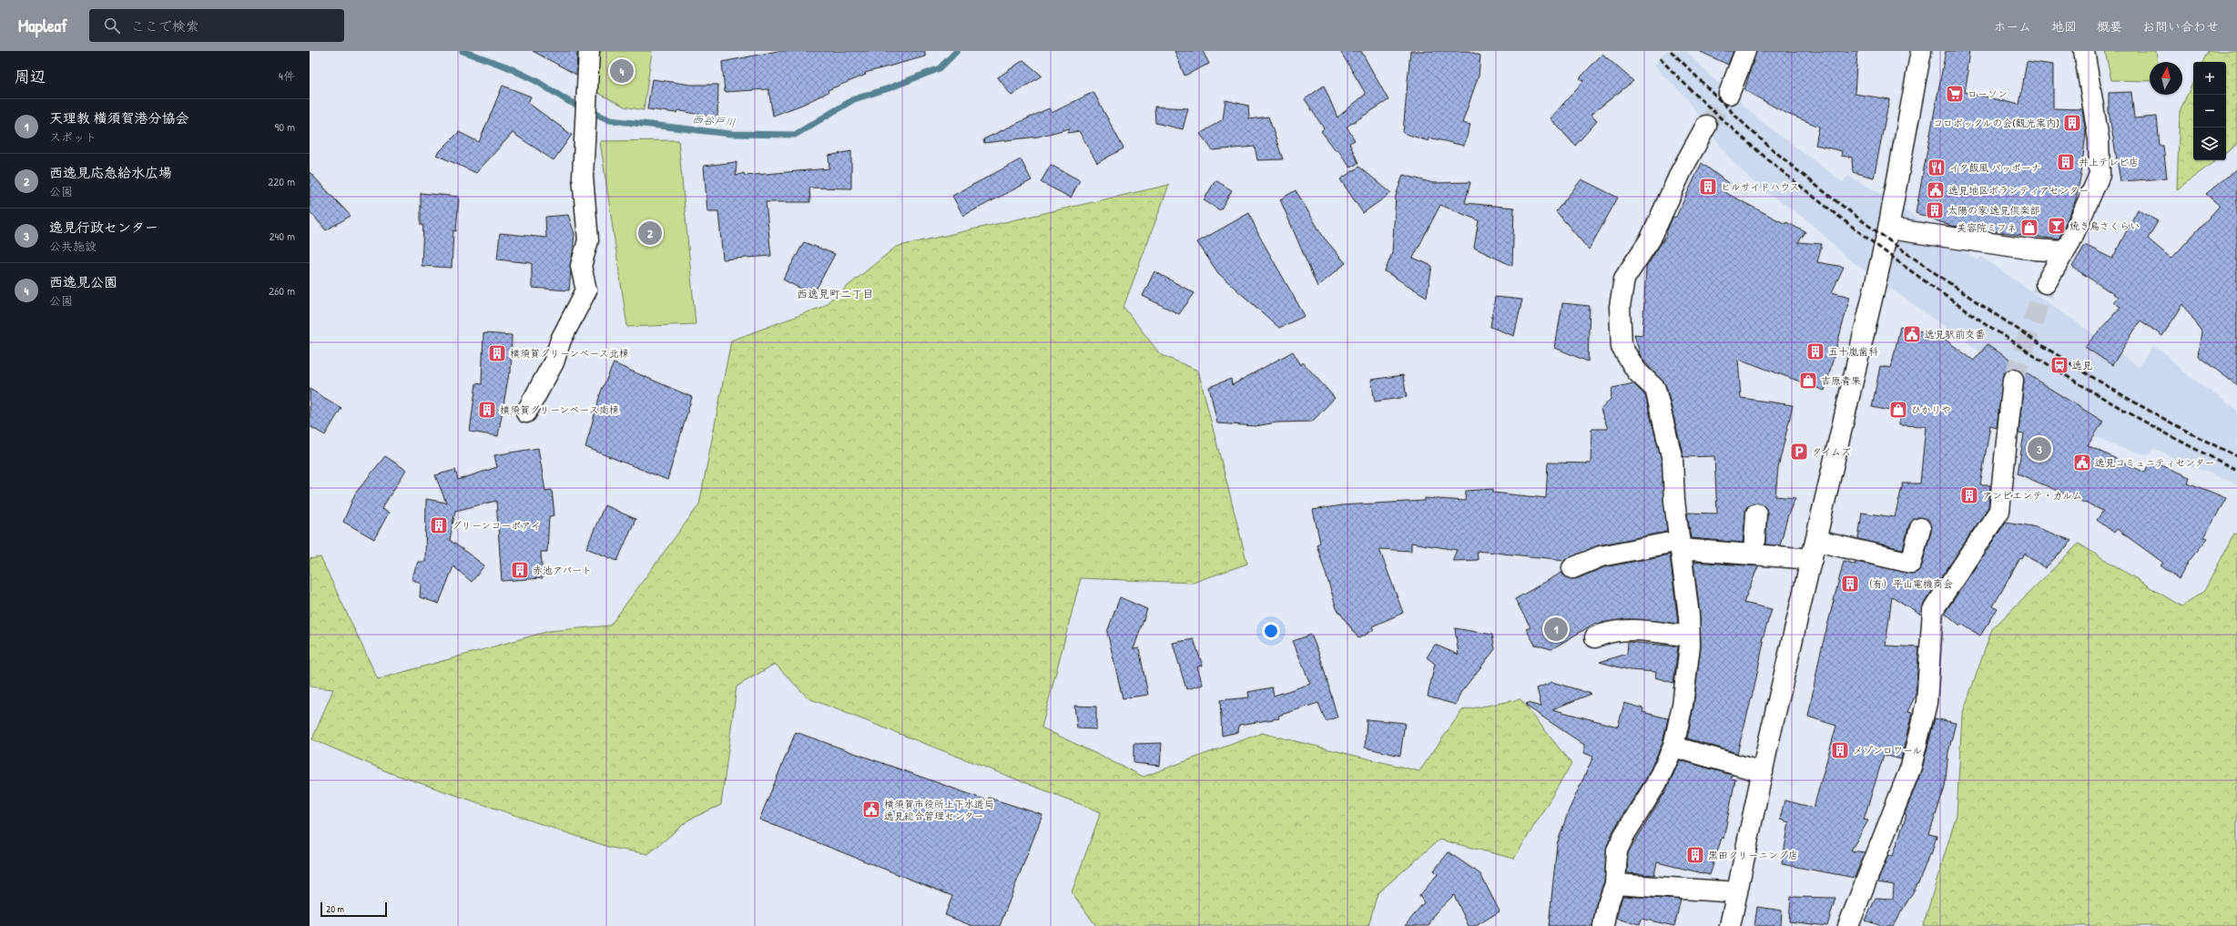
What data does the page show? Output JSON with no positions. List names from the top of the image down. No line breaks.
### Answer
{"districts":["西逸見町二丁目"],"water":["西谷戸川"],"places":{"supermarket":["ローソン"],"building":["コロボックルの会(観光案内)","井上テレビ店","ヒルサイドハウス","太陽の家 逸見倶楽部","五十嵐歯科","横須賀グリーンベース北棟","横須賀グリーンベース南棟","アンビエンテ・カルム","グリーンコーポアイ","赤池アパート","（有）平山電機商会","メゾンロワール","黒田クリーニング店"],"restaurant":["イタ飯風 パッポーナ"],"public building":["逸見地区ボランティアセンター","逸見駅前交番","逸見コミュニティセンター","横須賀市役所上下水道局 逸見総合管理センター"],"bar":["焼き鳥さくらい"],"shop":["美容院ミフネ","吉原青果","ひかりや"],"station":["逸見"],"parking":["タイムズ"]},"scale_bar":"20 m","north":"top","page":{"header":"Mapleaf","search":"ここで検索","nav":["ホーム","地図","概要","お問い合わせ"],"heading":["周辺","4件"],"pins":["4","2","3","1"],"map_buttons":["+","−"],"list":[{"mark":"1","name":"天理教 横須賀港分協会","note":"スポット","value":"90 m"},{"mark":"2","name":"西逸見応急給水広場","note":"公園","value":"220 m"},{"mark":"3","name":"逸見行政センター","note":"公共施設","value":"240 m"},{"mark":"4","name":"西逸見公園","note":"公園","value":"260 m"}],"scale":"20 m"}}
